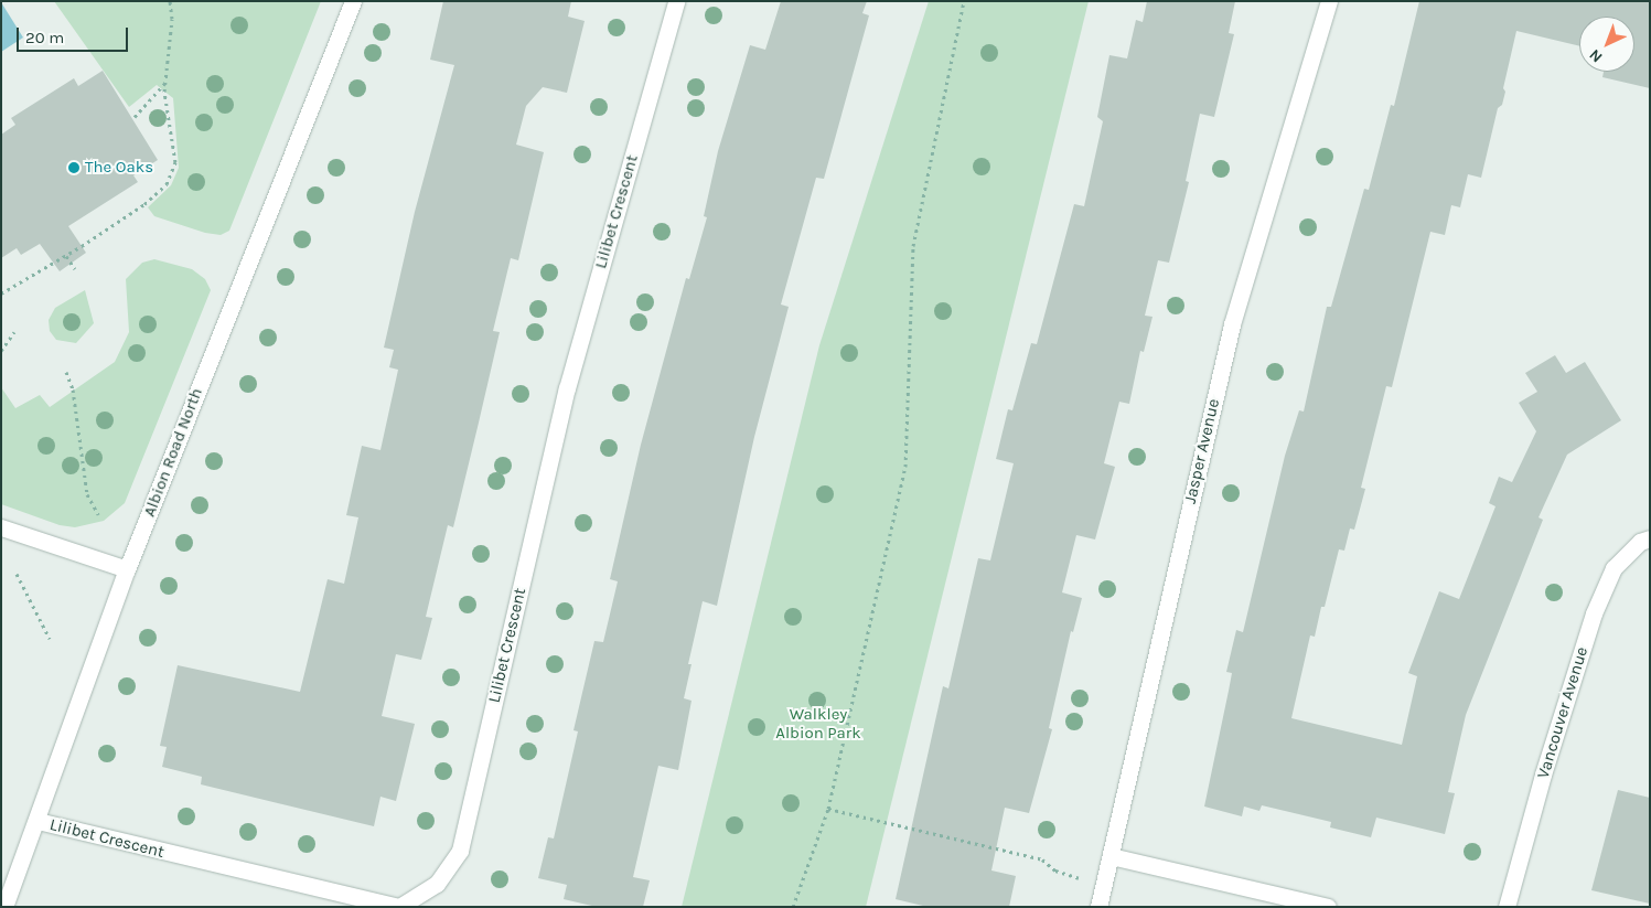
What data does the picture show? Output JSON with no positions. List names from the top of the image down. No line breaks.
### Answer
{"streets":{"street":["Lilibet Crescent","Jasper Avenue","Albion Road North","Vancouver Avenue"]},"crossings":[["Lilibet Crescent","Albion Road North"]],"parks":["Walkley Albion Park"],"places":["The Oaks"],"scale_bar":"20 m","north":"bottom left"}
